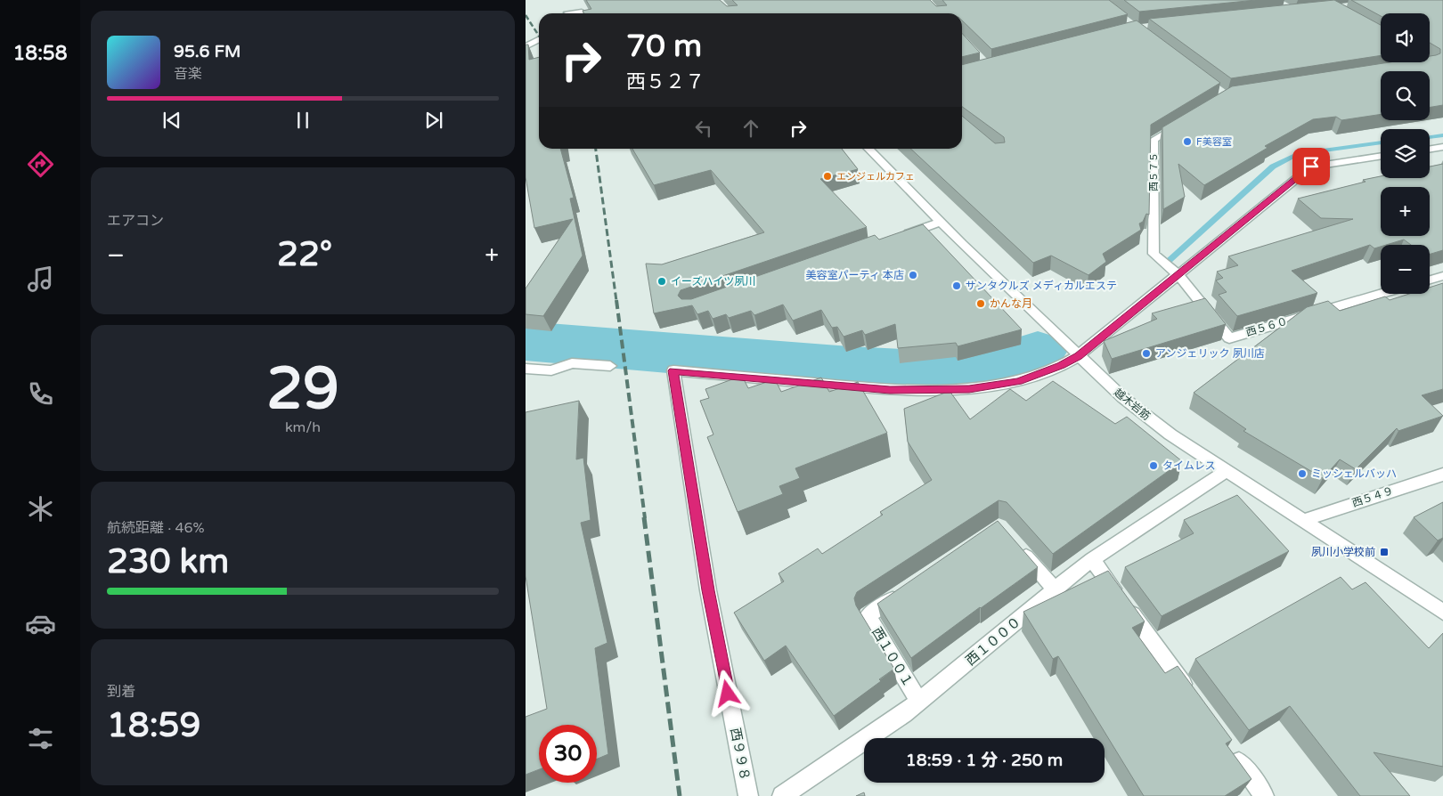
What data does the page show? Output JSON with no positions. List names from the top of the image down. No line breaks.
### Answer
{"streets":{"street":["西５７５","西５６０","越木岩筋","西５４９","西１０００","西１００１","西９９８"]},"crossings":[["西５７５","西５６０"],["越木岩筋","西５４９"],["越木岩筋","西１０００"],["越木岩筋","西９９８"],["西１０００","西１００１"]],"places":{"other":["F美容室","エンジェルカフェ","美容室パーティ 本店","イーズハイツ夙川","サンタクルズ メディカルエステ","かんな月","アンジェリック 夙川店","タイムレス","ミッシェルバッハ"],"transit":["夙川小学校前"]},"page":{"tabs":"18:58","map_buttons":["+","−"],"turn":["70 m","西５２７"],"song":["95.6 FM","音楽"],"tile":["エアコン",["29","km/h"],["航続距離 · 46%","230 km"],["到着","18:59"]],"heat":["−","22°","+"],"limit":"30","trip":"18:59 · 1 分 · 250 m"}}
